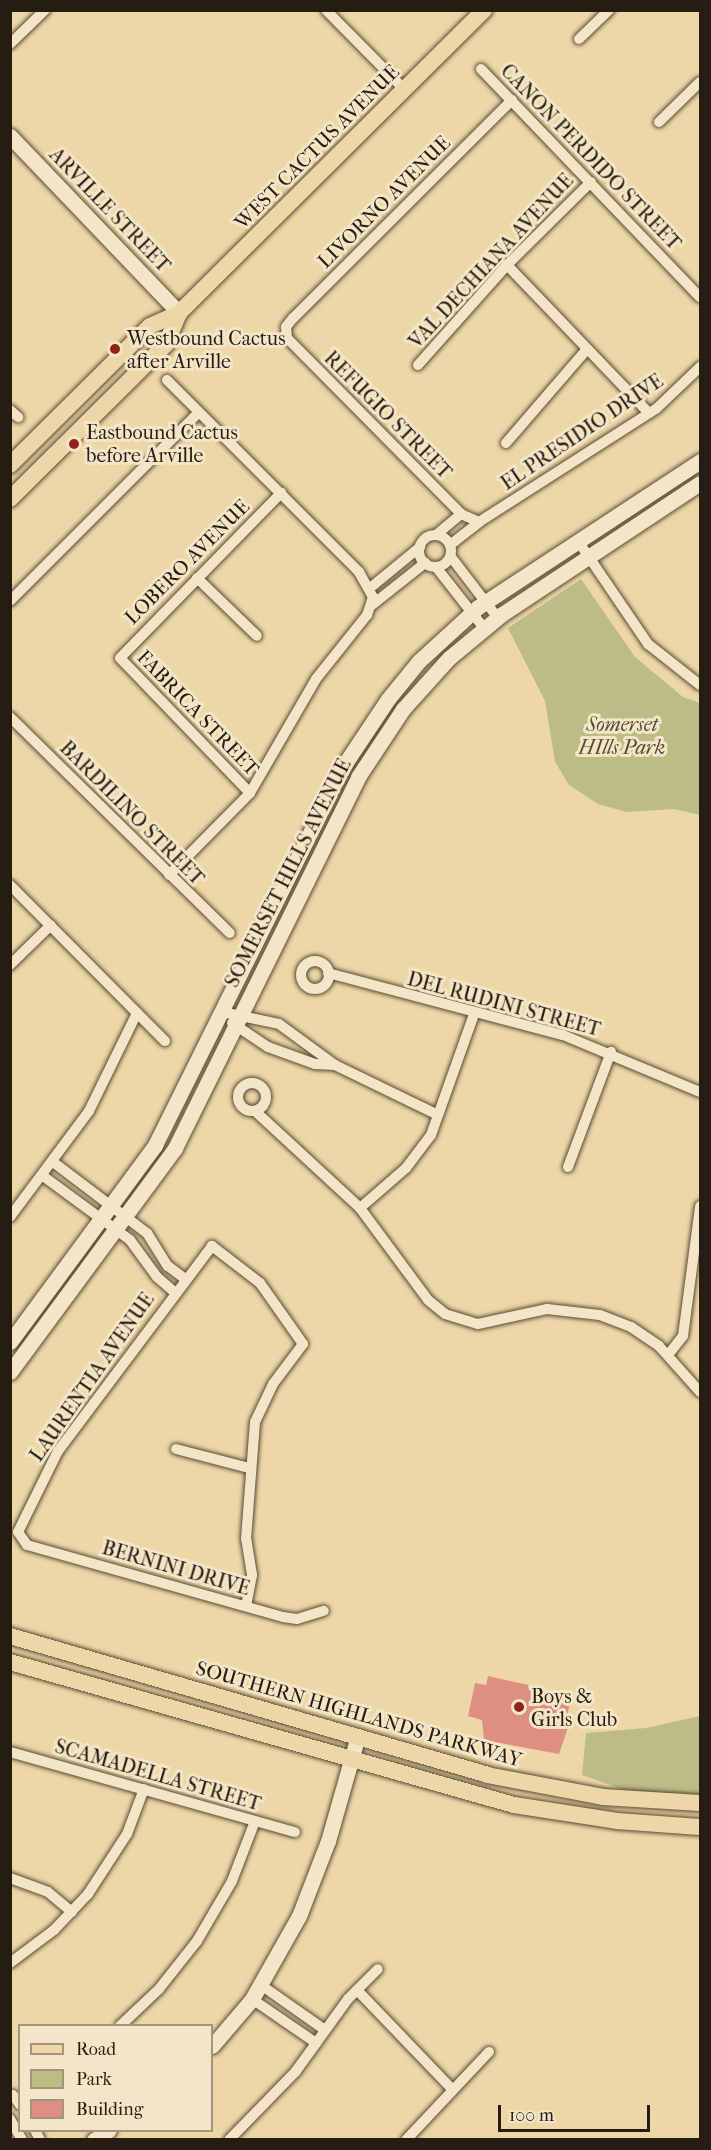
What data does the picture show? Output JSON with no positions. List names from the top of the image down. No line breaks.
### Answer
{"streets":{"main road":["WEST CACTUS AVENUE","ARVILLE STREET","SOMERSET HILLS AVENUE","SOUTHERN HIGHLANDS PARKWAY"],"street":["CANON PERDIDO STREET","LIVORNO AVENUE","VAL DECHIANA AVENUE","REFUGIO STREET","EL PRESIDIO DRIVE","LOBERO AVENUE","FABRICA STREET","BARDILINO STREET","DEL RUDINI STREET","LAURENTIA AVENUE","BERNINI DRIVE","SCAMADELLA STREET"]},"crossings":[["WEST CACTUS AVENUE","ARVILLE STREET"],["CANON PERDIDO STREET","LIVORNO AVENUE"],["CANON PERDIDO STREET","VAL DECHIANA AVENUE"],["LIVORNO AVENUE","REFUGIO STREET"],["REFUGIO STREET","EL PRESIDIO DRIVE"],["LOBERO AVENUE","FABRICA STREET"],["LAURENTIA AVENUE","BERNINI DRIVE"]],"parks":["Somerset HIlls Park"],"places":["Westbound Cactus after Arville","Eastbound Cactus before Arville","Boys & Girls Club"],"legend":["Road","Park","Building"],"scale_bar":"100 m"}
